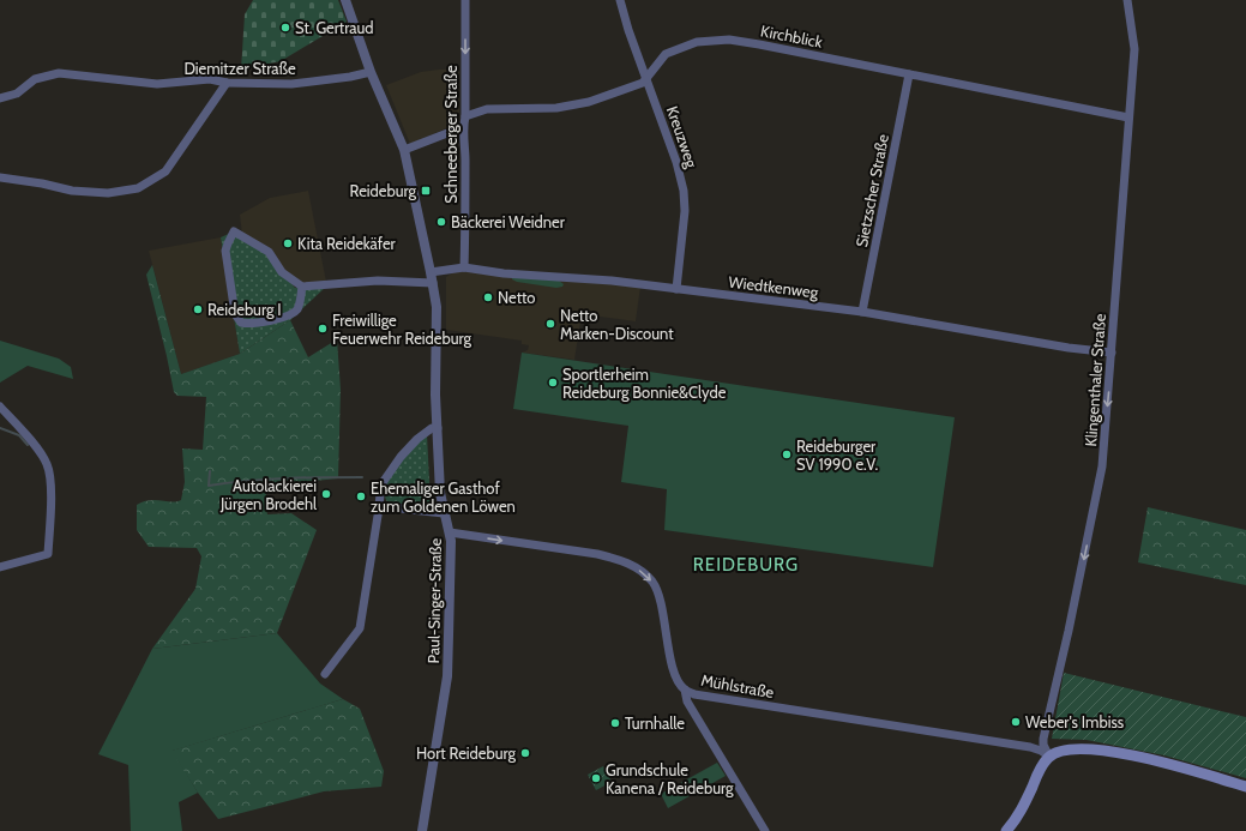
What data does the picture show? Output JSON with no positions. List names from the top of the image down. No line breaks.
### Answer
{"streets":{"street":["Kirchblick","Diemitzer Straße","Schneeberger Straße","Kreuzweg","Sietzscher Straße","Wiedtkenweg","Klingenthaler Straße","Paul-Singer-Straße","Mühlstraße"]},"crossings":[["Kirchblick","Schneeberger Straße"],["Kirchblick","Kreuzweg"],["Kirchblick","Sietzscher Straße"],["Kirchblick","Klingenthaler Straße"],["Diemitzer Straße","Paul-Singer-Straße"],["Schneeberger Straße","Wiedtkenweg"],["Kreuzweg","Wiedtkenweg"],["Sietzscher Straße","Wiedtkenweg"],["Wiedtkenweg","Klingenthaler Straße"],["Wiedtkenweg","Paul-Singer-Straße"],["Klingenthaler Straße","Mühlstraße"],["Paul-Singer-Straße","Mühlstraße"]],"one_way":["Schneeberger Straße","Klingenthaler Straße","Mühlstraße"],"districts":["REIDEBURG"],"places":{"other":["St. Gertraud","Bäckerei Weidner","Kita Reidekäfer","Netto","Reideburg I","Netto Marken-Discount","Freiwillige Feuerwehr Reideburg","Sportlerheim Reideburg Bonnie&Clyde","Reideburger SV 1990 e.V.","Autolackierei Jürgen Brodehl","Ehemaliger Gasthof zum Goldenen Löwen","Weber's Imbiss","Turnhalle","Hort Reideburg","Grundschule Kanena / Reideburg"],"transit":["Reideburg"]}}
